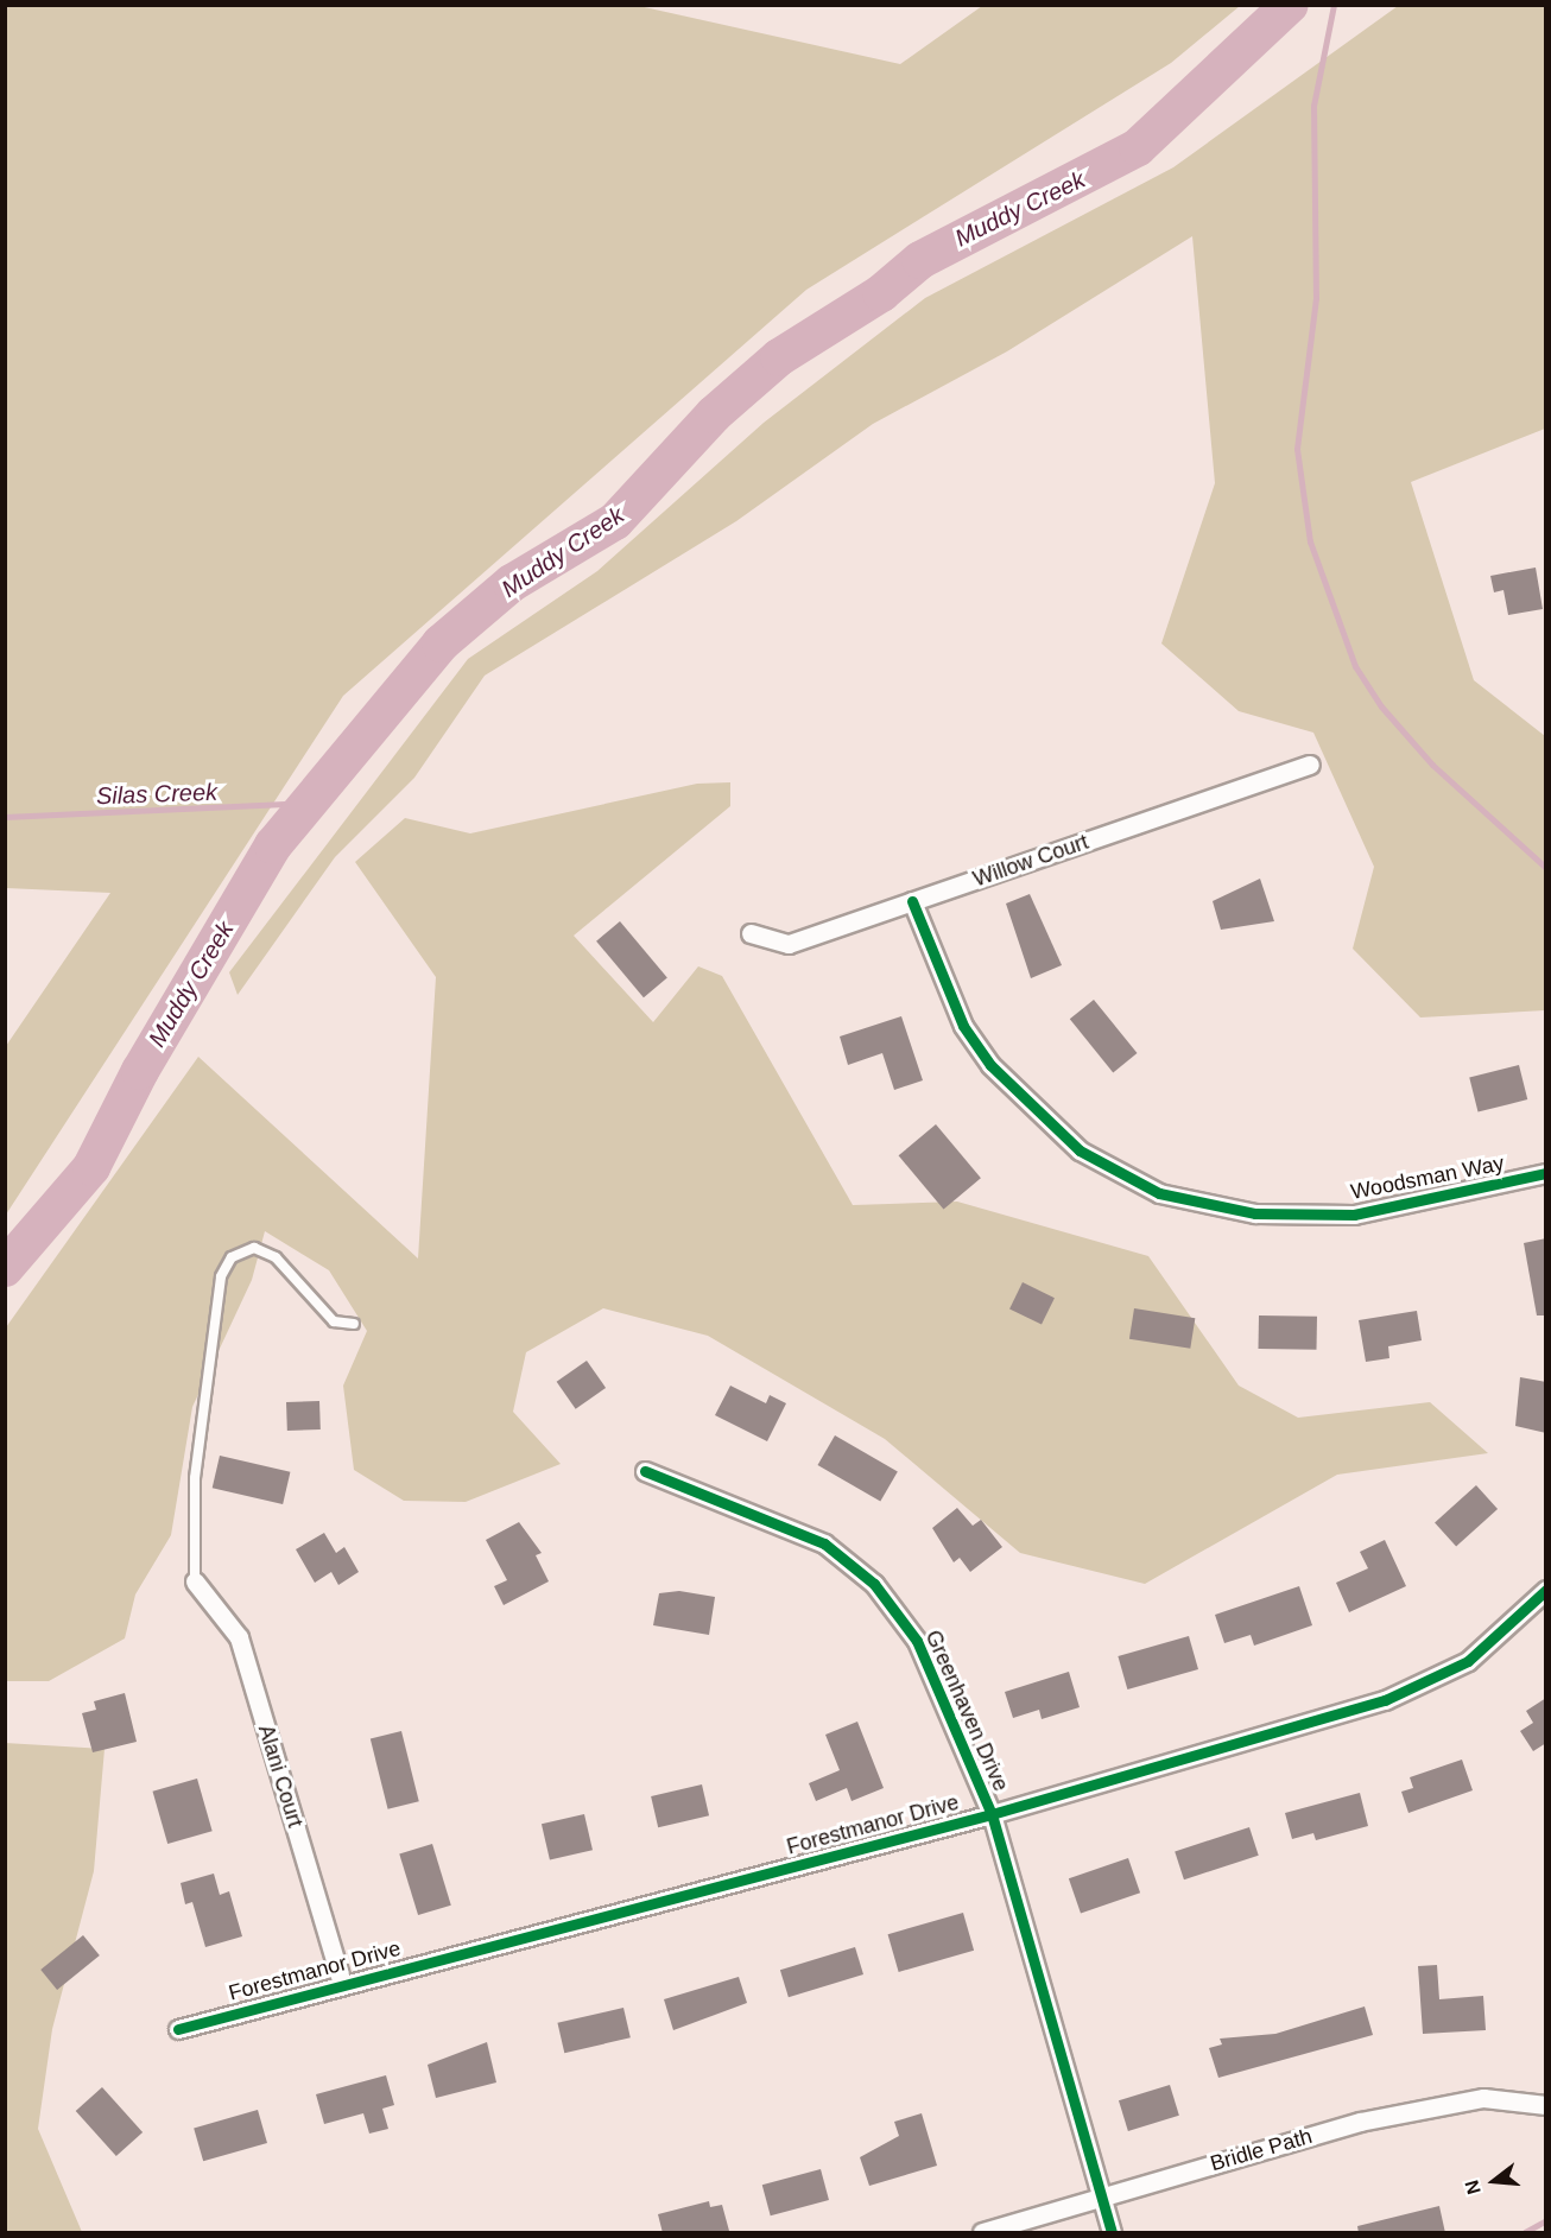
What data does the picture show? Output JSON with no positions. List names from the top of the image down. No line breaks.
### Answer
{"streets":{"street":["Willow Court","Woodsman Way","Greenhaven Drive","Alani Court","Forestmanor Drive","Bridle Path"]},"crossings":[["Willow Court","Woodsman Way"],["Greenhaven Drive","Forestmanor Drive"],["Greenhaven Drive","Bridle Path"],["Alani Court","Forestmanor Drive"]],"water":["Muddy Creek","Silas Creek"],"north":"left"}
